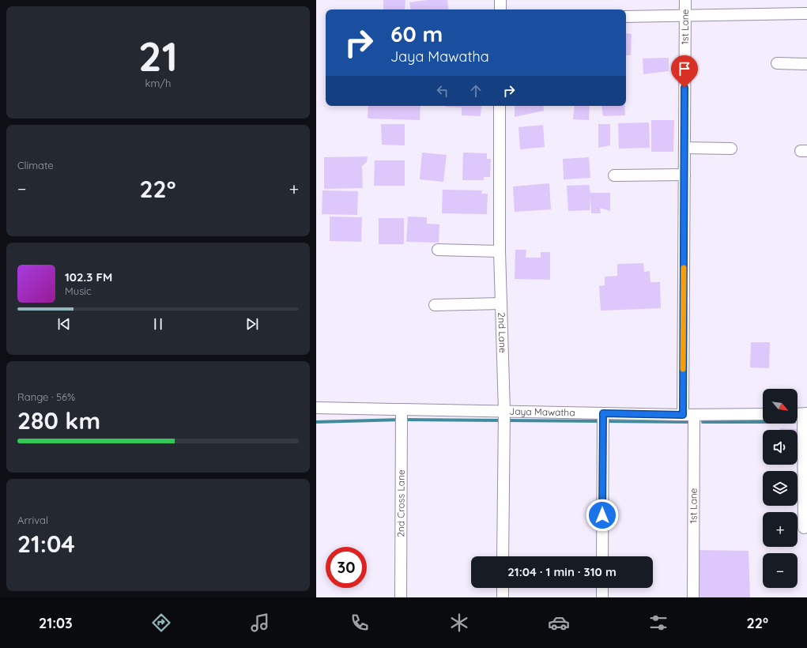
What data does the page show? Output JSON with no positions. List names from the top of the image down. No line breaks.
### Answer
{"streets":{"street":["1st Lane","2nd Lane","Jaya Mawatha","2nd Cross Lane"]},"crossings":[["1st Lane","Jaya Mawatha"],["2nd Lane","Jaya Mawatha"],["Jaya Mawatha","2nd Cross Lane"]],"north":"bottom right","page":{"tile":[["21","km/h"],"Climate",["Range · 56%","280 km"],["Arrival","21:04"]],"turn":["60 m","Jaya Mawatha"],"heat":["−","22°","+"],"song":["102.3 FM","Music"],"map_buttons":["+","−"],"limit":"30","trip":"21:04 · 1 min · 310 m","tabs":["21:03","22°"]}}
